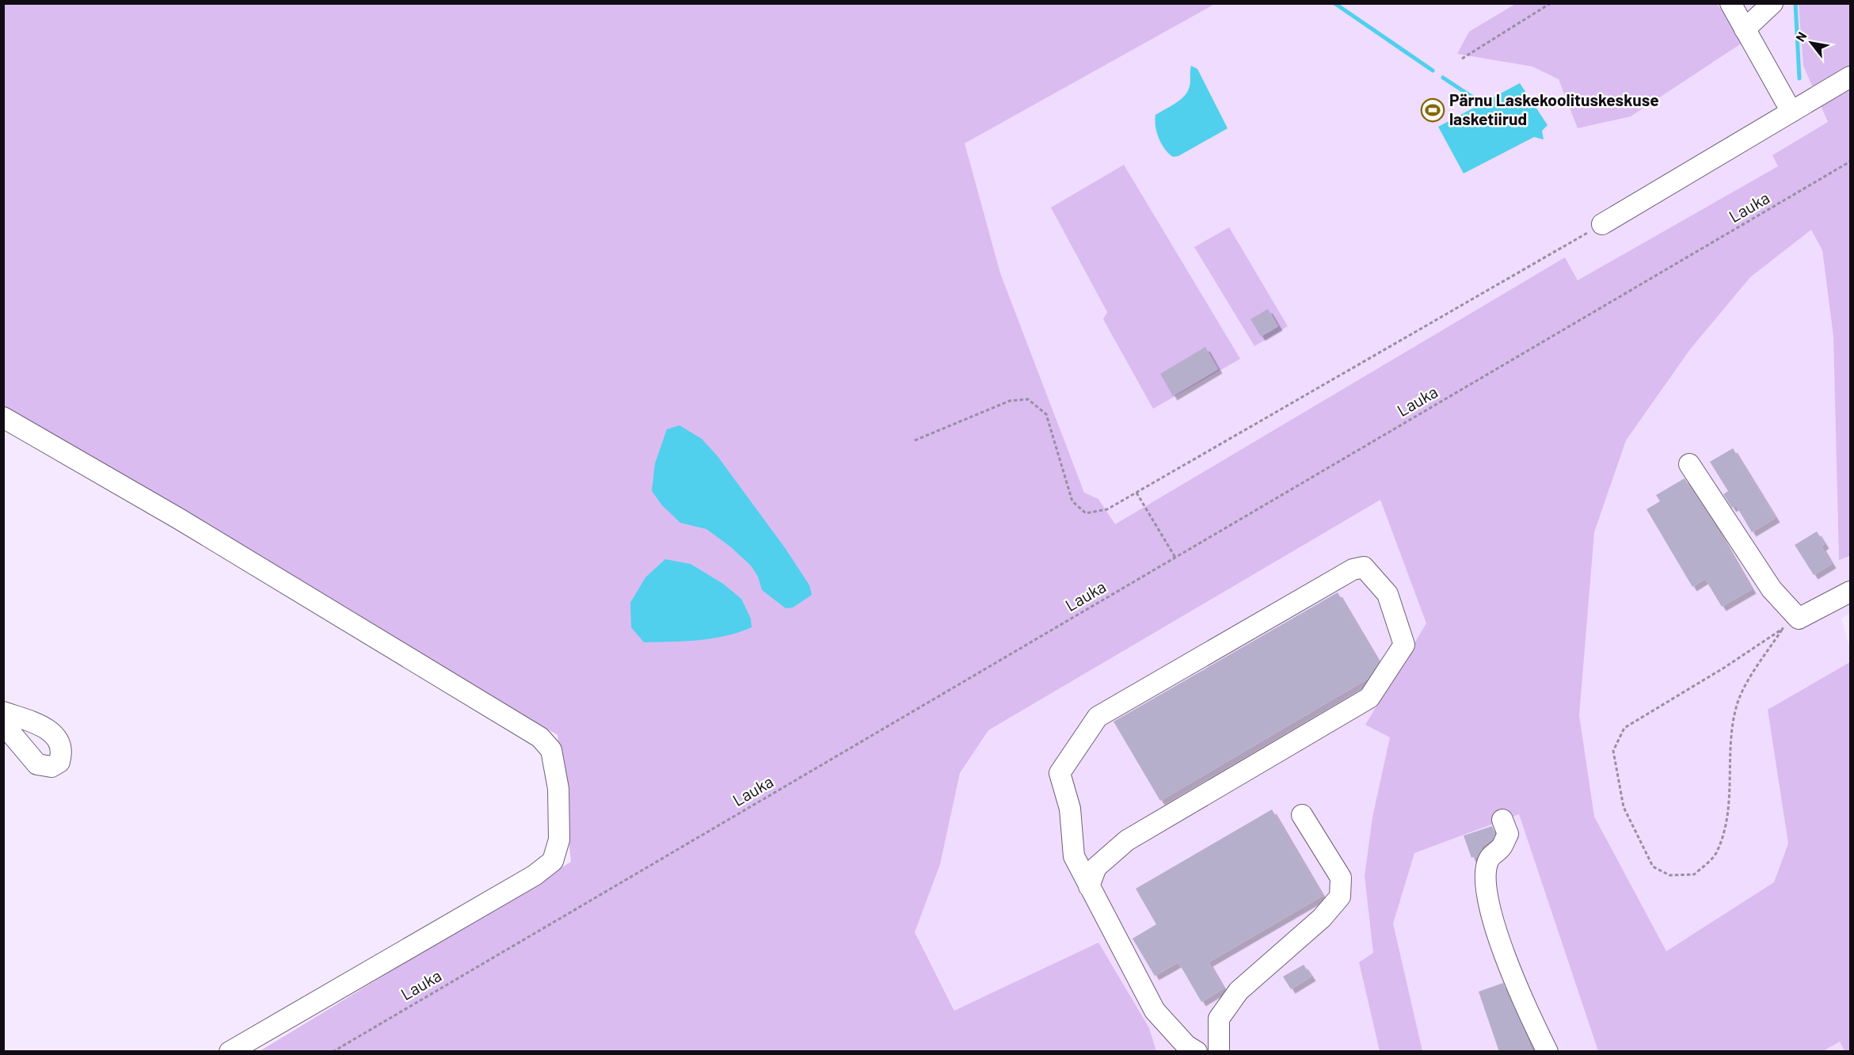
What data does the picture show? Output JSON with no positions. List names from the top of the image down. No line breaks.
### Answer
{"streets":{"path":["Lauka"]},"places":{"sports":["Pärnu Laskekoolituskeskuse lasketiirud"]},"north":"top left"}
